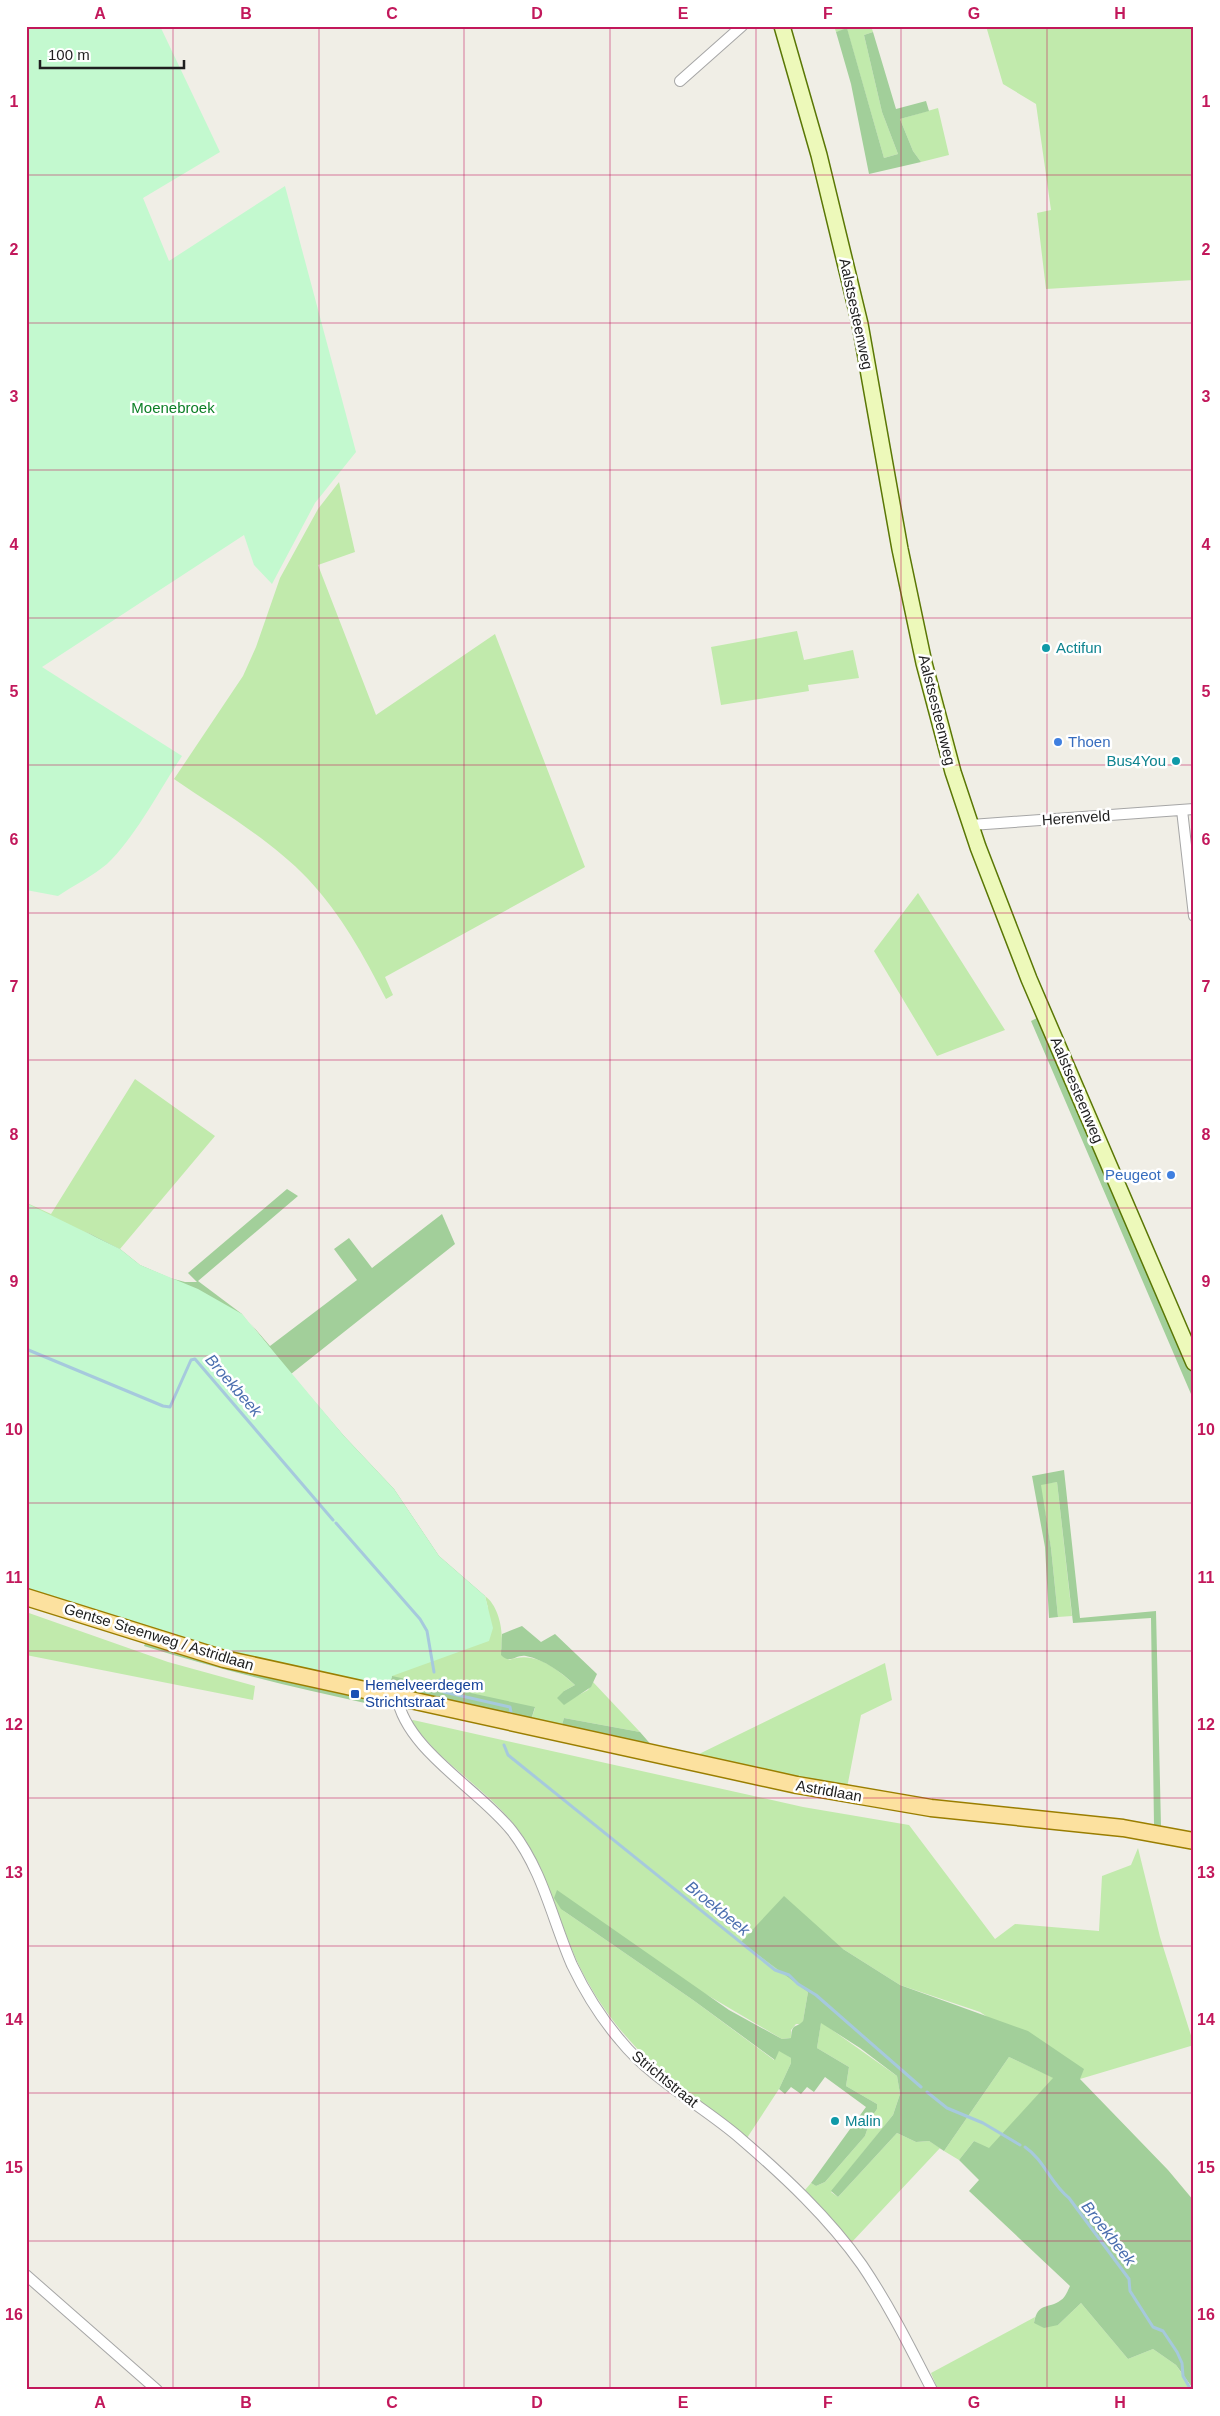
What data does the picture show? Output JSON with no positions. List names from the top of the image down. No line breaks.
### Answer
{"streets":{"main road":["Aalstsesteenweg","Gentse Steenweg / Astridlaan","Astridlaan"],"street":["Herenveld","Strichtstraat"]},"crossings":[["Aalstsesteenweg","Herenveld"],["Gentse Steenweg / Astridlaan","Astridlaan"],["Gentse Steenweg / Astridlaan","Strichtstraat"]],"water":["Broekbeek"],"parks":["Moenebroek"],"places":{"other":["Actifun","Thoen","Bus4You","Peugeot","Malin"],"transit":["Hemelveerdegem Strichtstraat"]},"scale_bar":"100 m","grid":{"columns":["A","B","C","D","E","F","G","H"],"rows":["1","2","3","4","5","6","7","8","9","10","11","12","13","14","15","16"]}}
